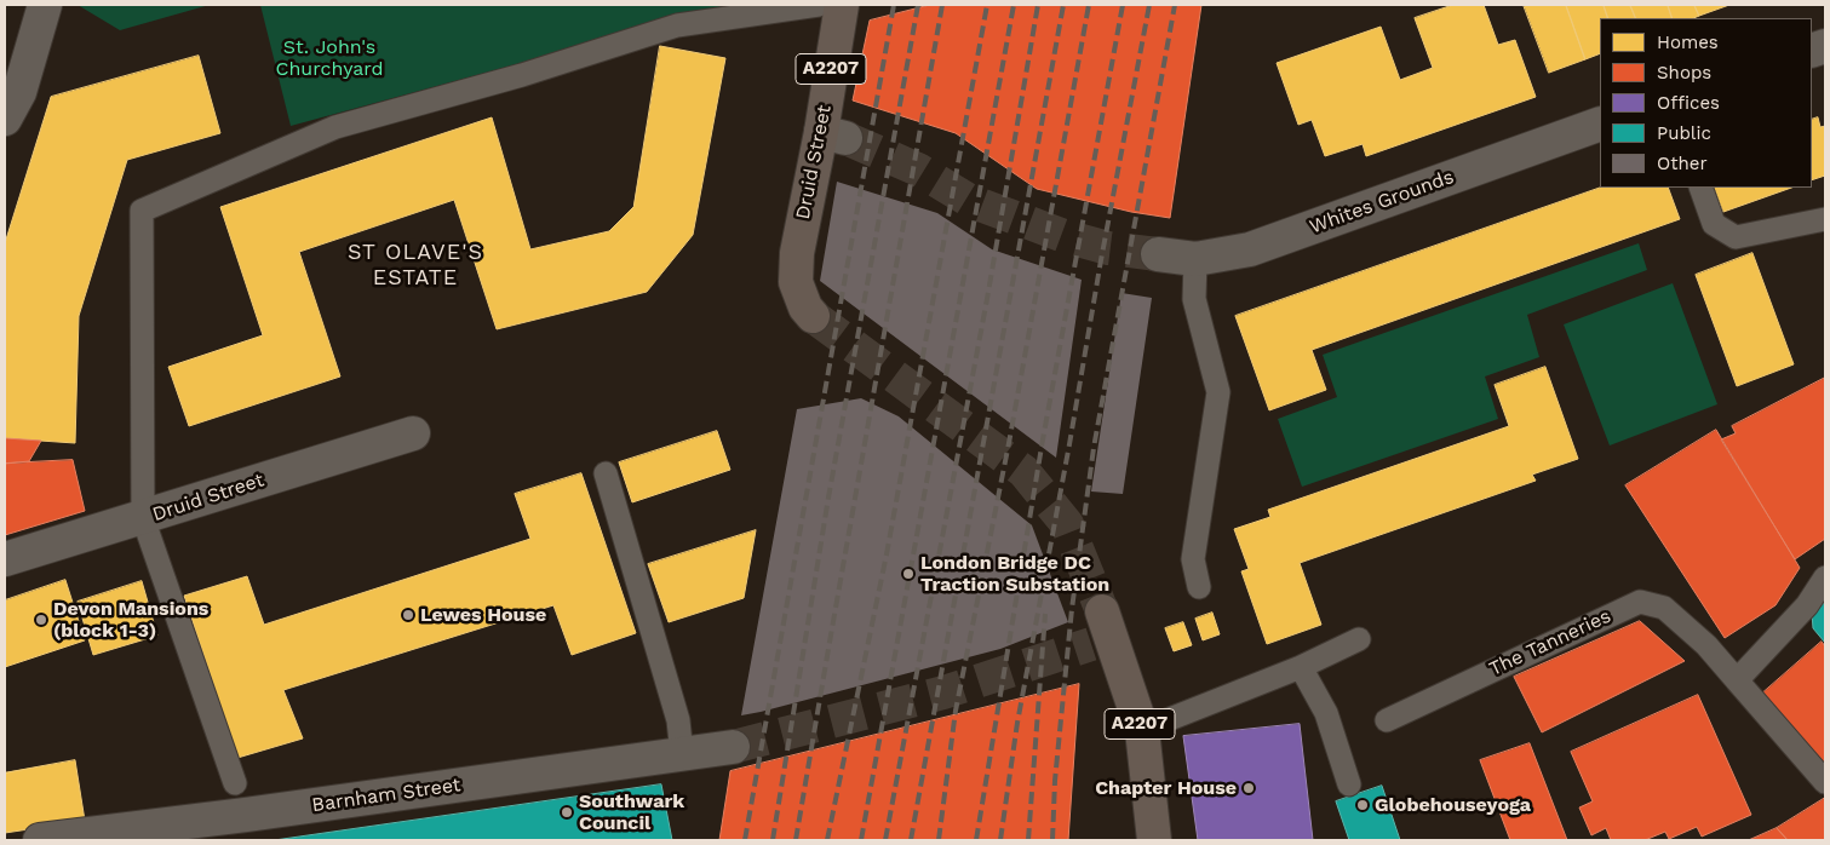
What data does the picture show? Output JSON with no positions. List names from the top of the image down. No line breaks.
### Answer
{"streets":{"main road":["A2207","Druid Street"],"street":["Whites Grounds","Barnham Street"],"lane":["The Tanneries"]},"districts":["ST OLAVE'S ESTATE"],"parks":["St. John's Churchyard"],"places":["London Bridge DC Traction Substation","Lewes House","Devon Mansions (block 1-3)","Chapter House","Globehouseyoga","Southwark Council"],"legend":["Homes","Shops","Offices","Public","Other"]}
